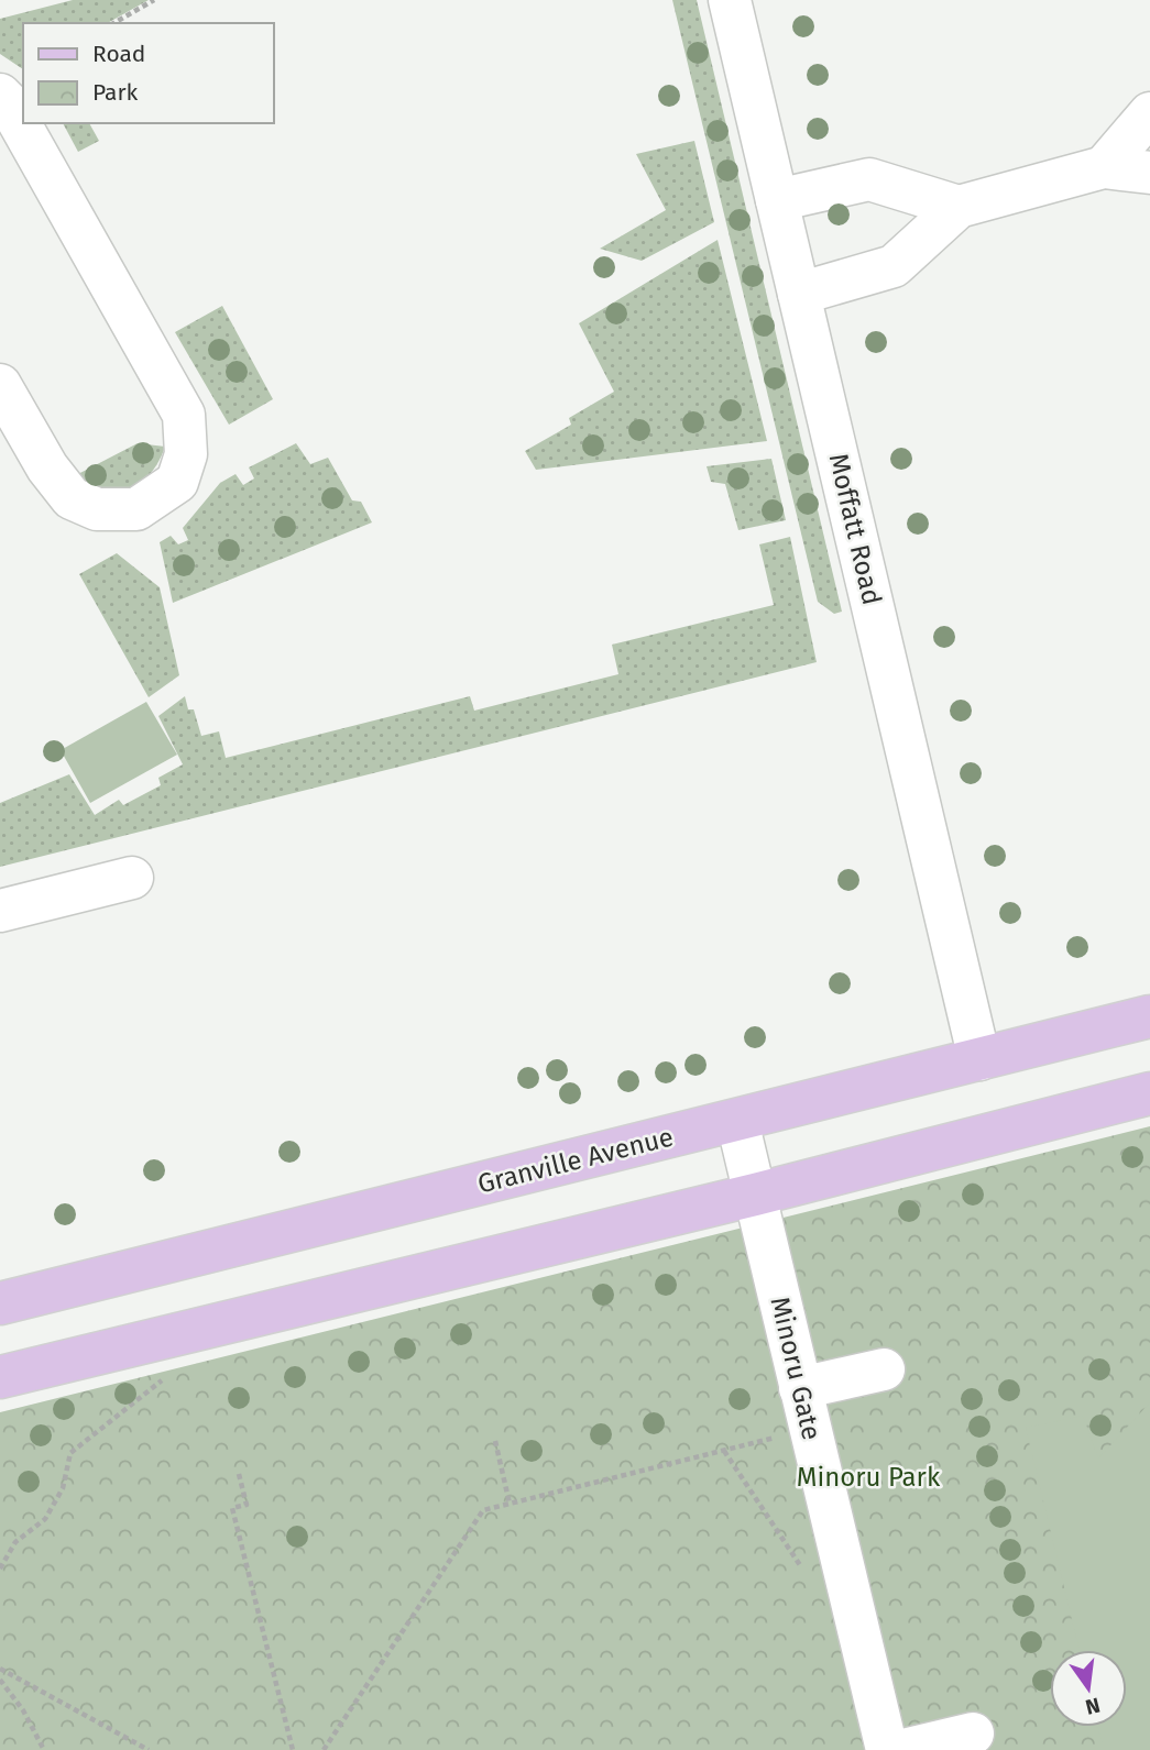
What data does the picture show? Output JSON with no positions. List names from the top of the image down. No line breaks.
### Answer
{"streets":{"main road":["Granville Avenue"],"street":["Moffatt Road","Minoru Gate"]},"crossings":[["Moffatt Road","Granville Avenue"],["Granville Avenue","Minoru Gate"]],"parks":["Minoru Park"],"legend":["Road","Park"],"north":"bottom"}
